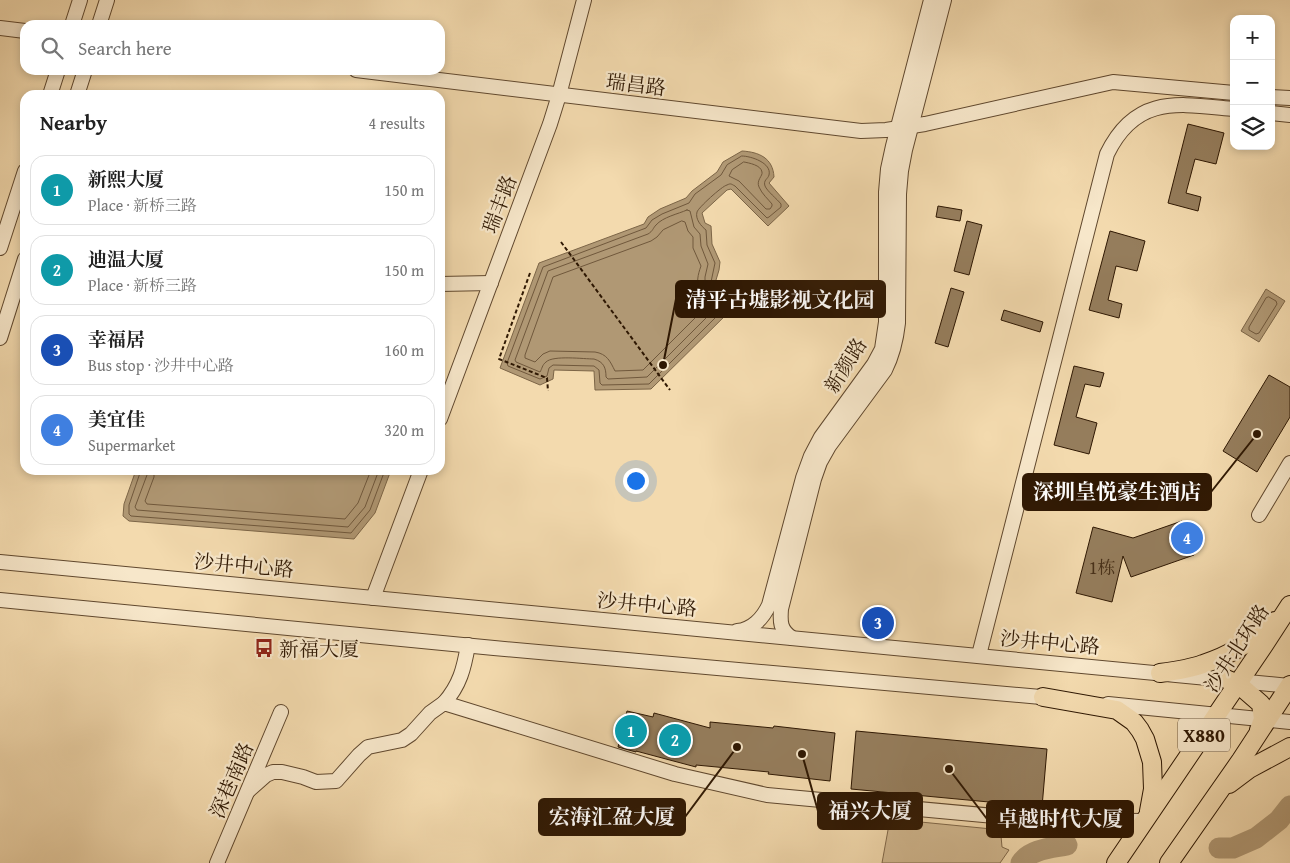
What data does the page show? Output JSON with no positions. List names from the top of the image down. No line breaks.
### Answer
{"streets":{"main road":["沙井北环路","X880"],"street":["瑞昌路","瑞丰路","新颜路","沙井中心路","深巷南路"]},"crossings":[["瑞昌路","瑞丰路"],["瑞昌路","新颜路"],["新颜路","沙井中心路"],["沙井中心路","沙井北环路"],["沙井中心路","X880"]],"places":{"other":["清平古墟影视文化园","深圳皇悦豪生酒店","宏海汇盈大厦","福兴大厦","卓越时代大厦"],"bus stop":["新福大厦"]},"house_numbers":["1栋"],"page":{"map_buttons":["+","−"],"search":"Search here","heading":["Nearby","4 results"],"list":[{"mark":"1","name":"新熙大厦","note":"Place · 新桥三路","value":"150 m"},{"mark":"2","name":"迪温大厦","note":"Place · 新桥三路","value":"150 m"},{"mark":"3","name":"幸福居","note":"Bus stop · 沙井中心路","value":"160 m"},{"mark":"4","name":"美宜佳","note":"Supermarket","value":"320 m"}],"pins":["4","3","1","2"]}}
